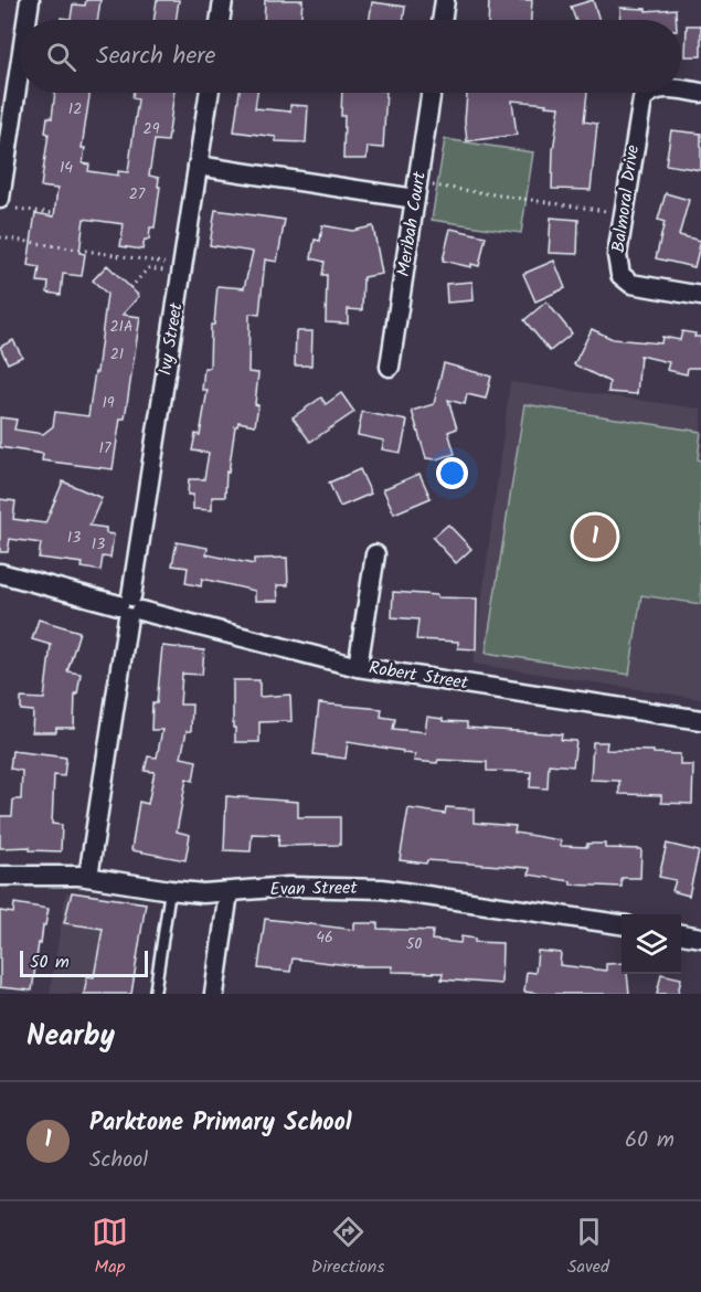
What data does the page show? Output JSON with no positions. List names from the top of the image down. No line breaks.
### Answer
{"streets":{"street":["Balmoral Drive","Meribah Court","Ivy Street","Robert Street","Evan Street"]},"crossings":[["Ivy Street","Robert Street"],["Ivy Street","Evan Street"]],"house_numbers":["12","29","14","27","21A","21","19","17","13","13","46","50"],"scale_bar":"50 m","page":{"search":"Search here","pins":"1","scale":"50 m","heading":"Nearby","list":[{"mark":"1","name":"Parktone Primary School","note":"School","value":"60 m"}],"nav":["Map","Directions","Saved"]}}
